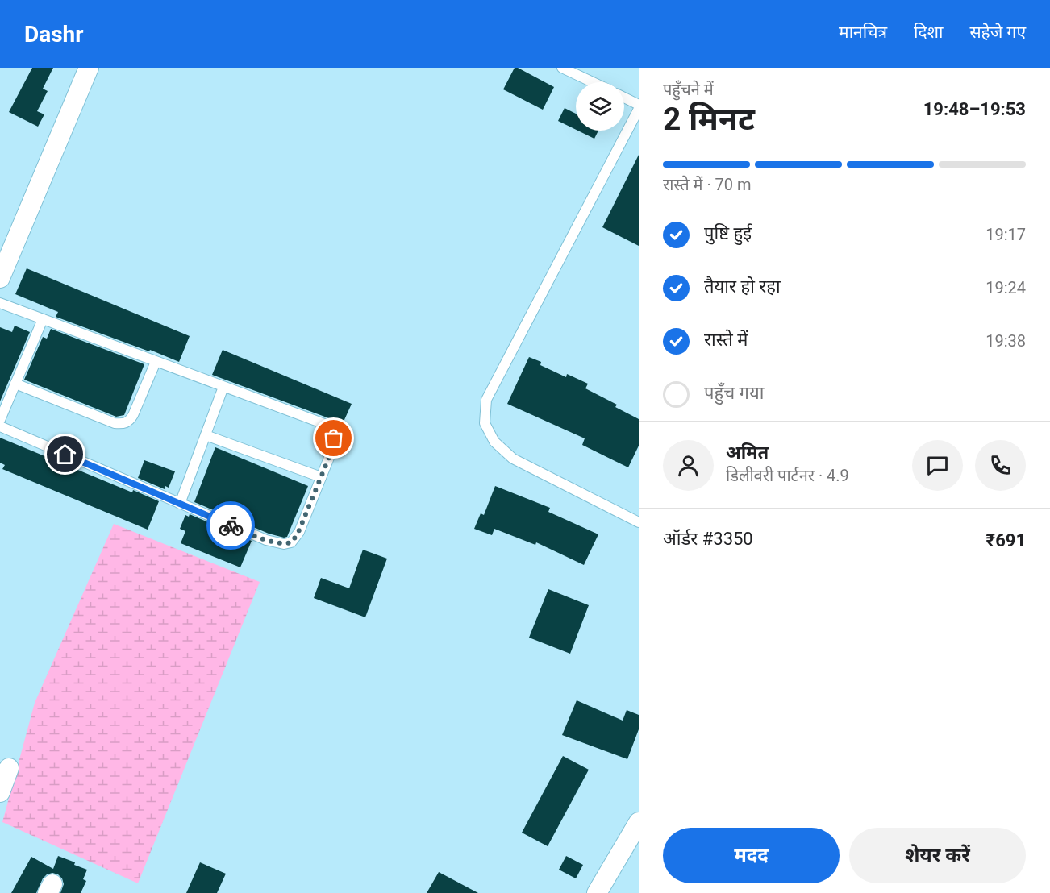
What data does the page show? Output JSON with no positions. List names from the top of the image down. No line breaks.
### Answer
{"page":{"header":"Dashr","nav":["मानचित्र","दिशा","सहेजे गए"],"heading":["2 मिनट","पहुँचने में","19:48–19:53"],"panel":["अमित","डिलीवरी पार्टनर · 4.9","ऑर्डर #3350","₹691"],"bar":"रास्ते में · 70 m","list":[["पुष्टि हुई","19:17"],["तैयार हो रहा","19:24"],["रास्ते में","19:38"],"पहुँच गया"],"buttons":["मदद","शेयर करें"]}}
